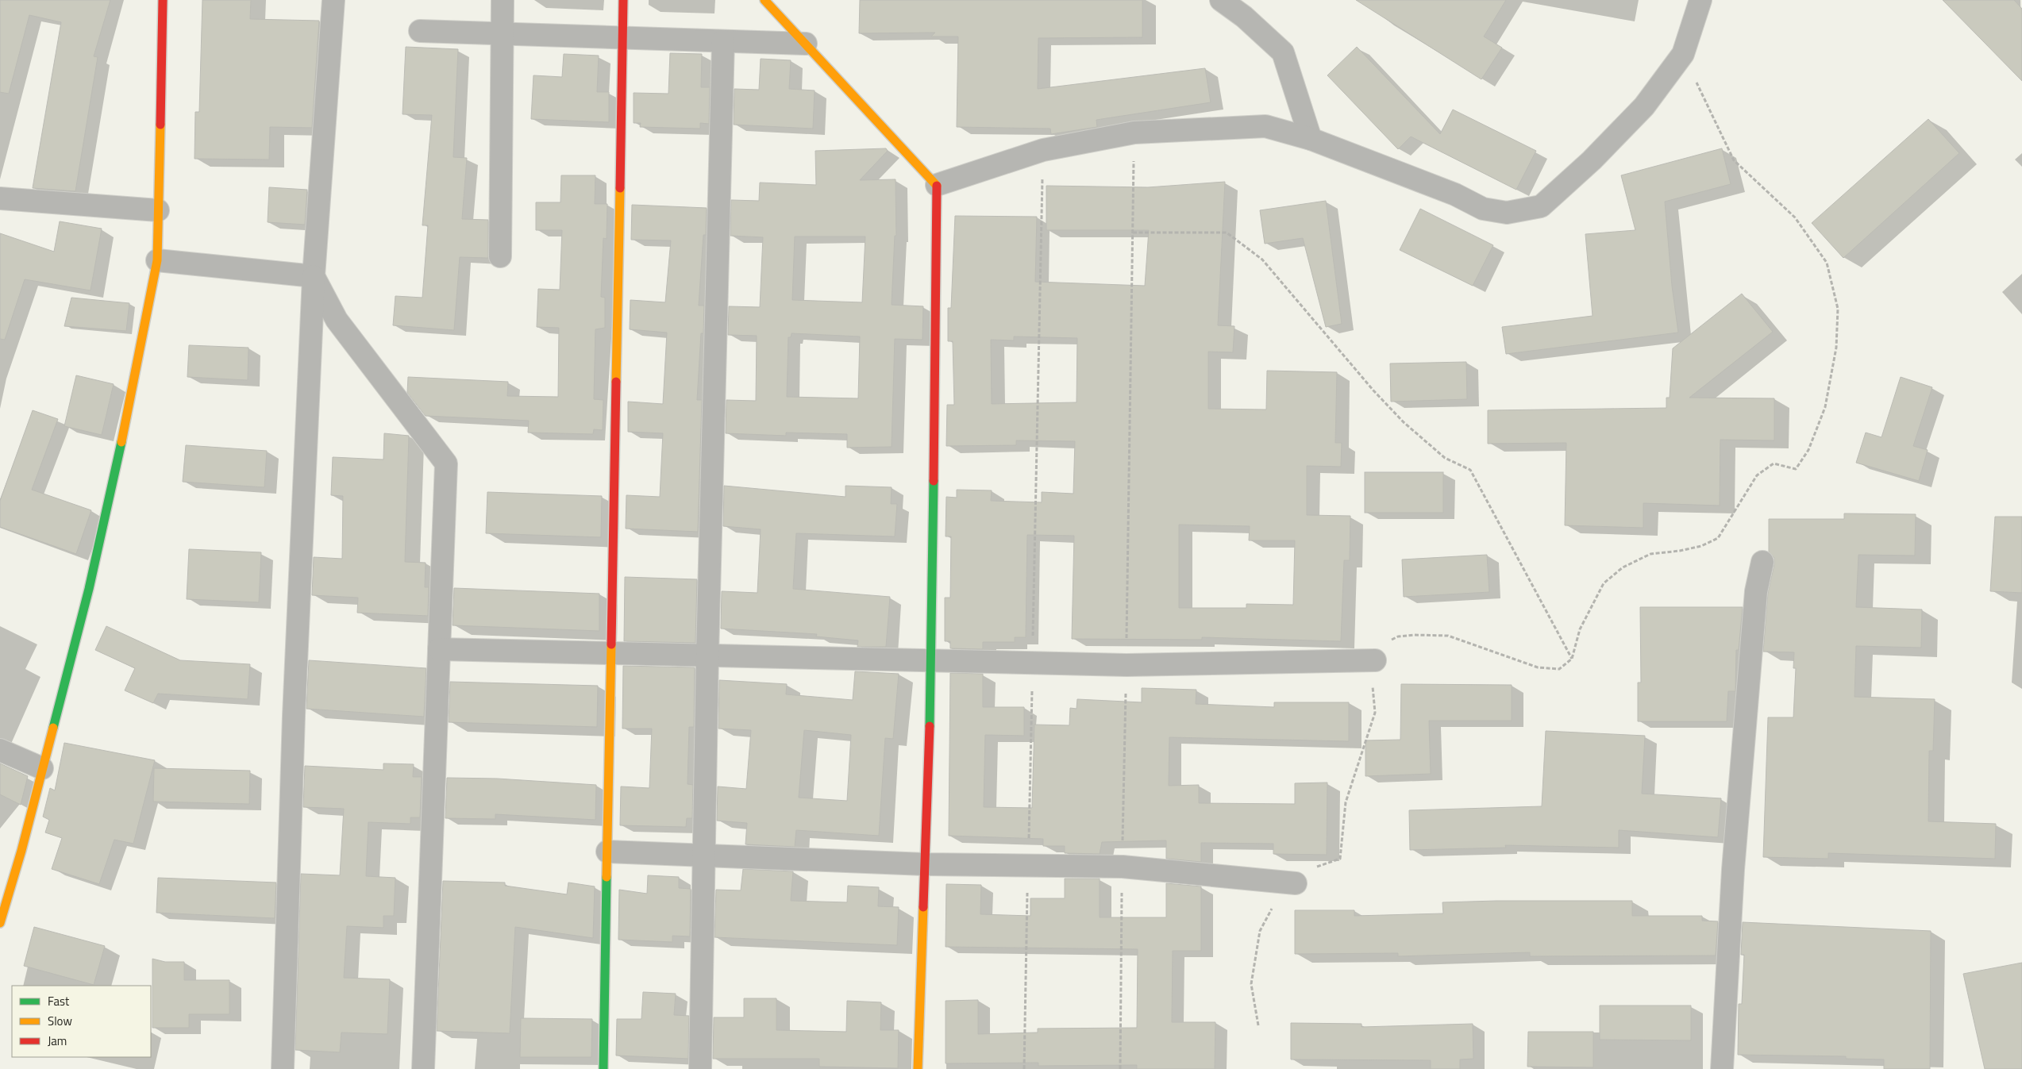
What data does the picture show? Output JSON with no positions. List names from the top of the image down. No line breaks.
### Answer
{"legend":["Fast","Slow","Jam"]}
